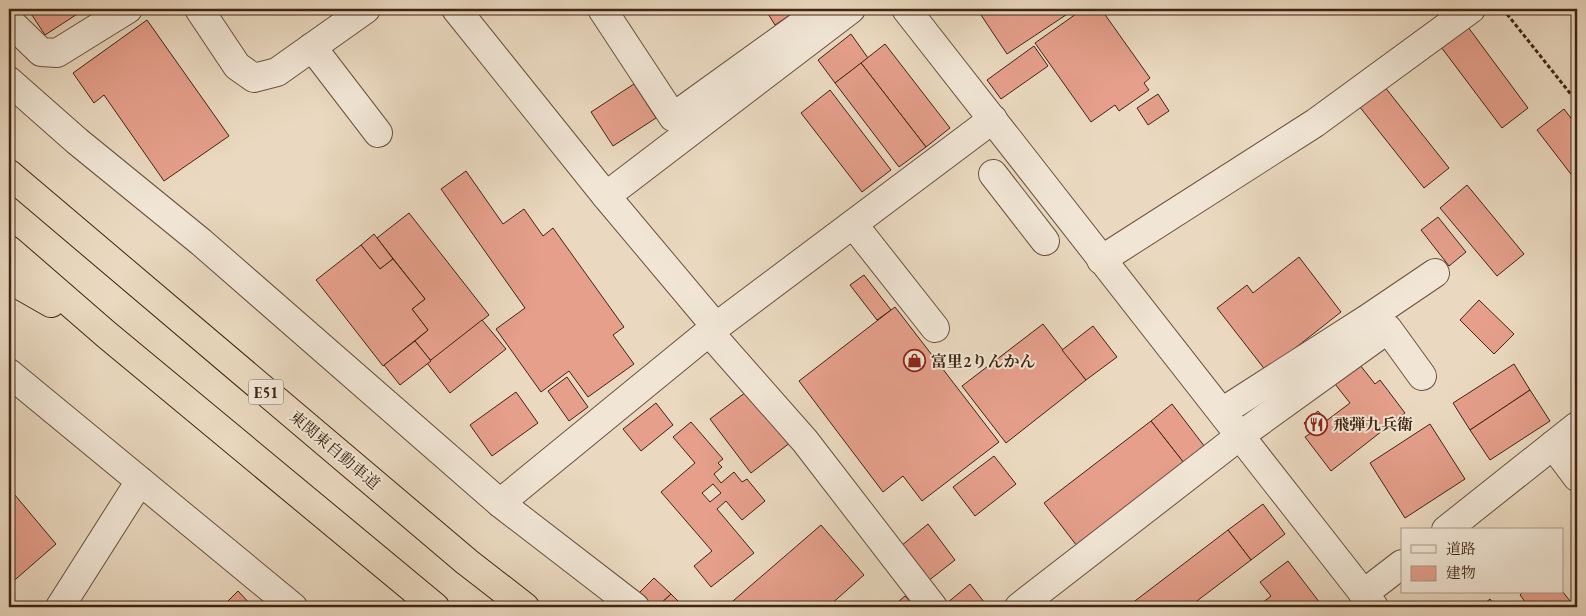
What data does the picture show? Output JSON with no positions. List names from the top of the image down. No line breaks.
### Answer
{"streets":{"highway":["E51","東関東自動車道"]},"places":{"shop":["富里2りんかん"],"restaurant":["飛弾九兵衛"]},"legend":["道路","建物"]}
